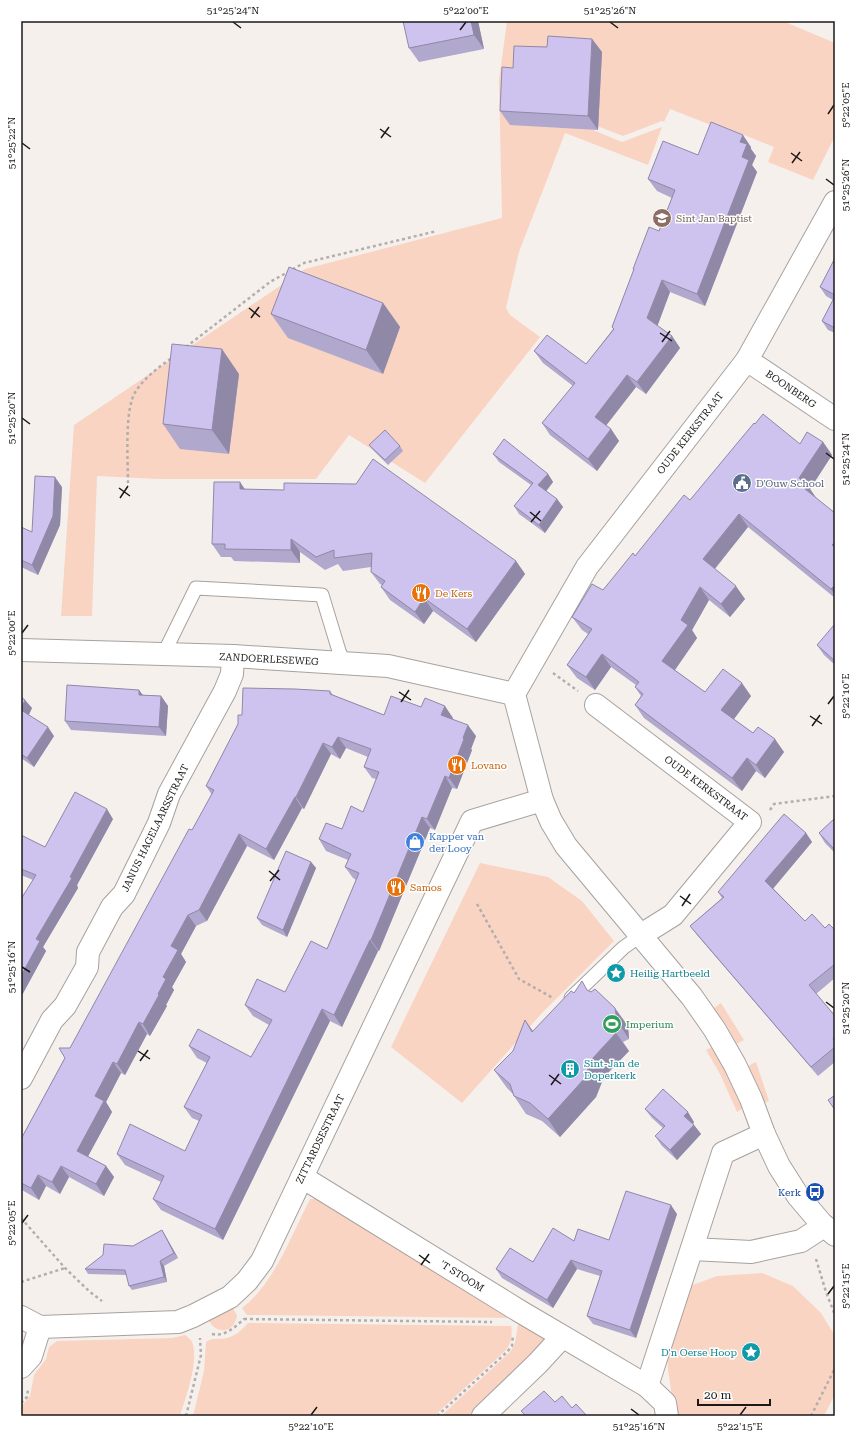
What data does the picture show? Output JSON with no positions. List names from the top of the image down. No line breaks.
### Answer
{"streets":{"street":["BOONBERG","OUDE KERKSTRAAT","ZANDOERLESEWEG","JANUS HAGELAARSSTRAAT","ZITTARDSESTRAAT","'T STOOM"]},"crossings":[["BOONBERG","OUDE KERKSTRAAT"],["OUDE KERKSTRAAT","ZANDOERLESEWEG"],["ZANDOERLESEWEG","JANUS HAGELAARSSTRAAT"],["ZITTARDSESTRAAT","'T STOOM"]],"places":{"school or university":["Sint Jan Baptist"],"public building":["D'Ouw School"],"restaurant":["De Kers","Lovano","Samos"],"shop":["Kapper van der Looy"],"place":["Heilig Hartbeeld","D'n Oerse Hoop"],"sports":["Imperium"],"building":["Sint-Jan de Doperkerk"],"bus stop":["Kerk"]},"scale_bar":"20 m","coordinates":["51°25'24\"N","5°22'00\"E","51°25'26\"N","5°22'05\"E","51°25'22\"N","51°25'20\"N","5°22'10\"E","51°25'16\"N","5°22'15\"E"]}
